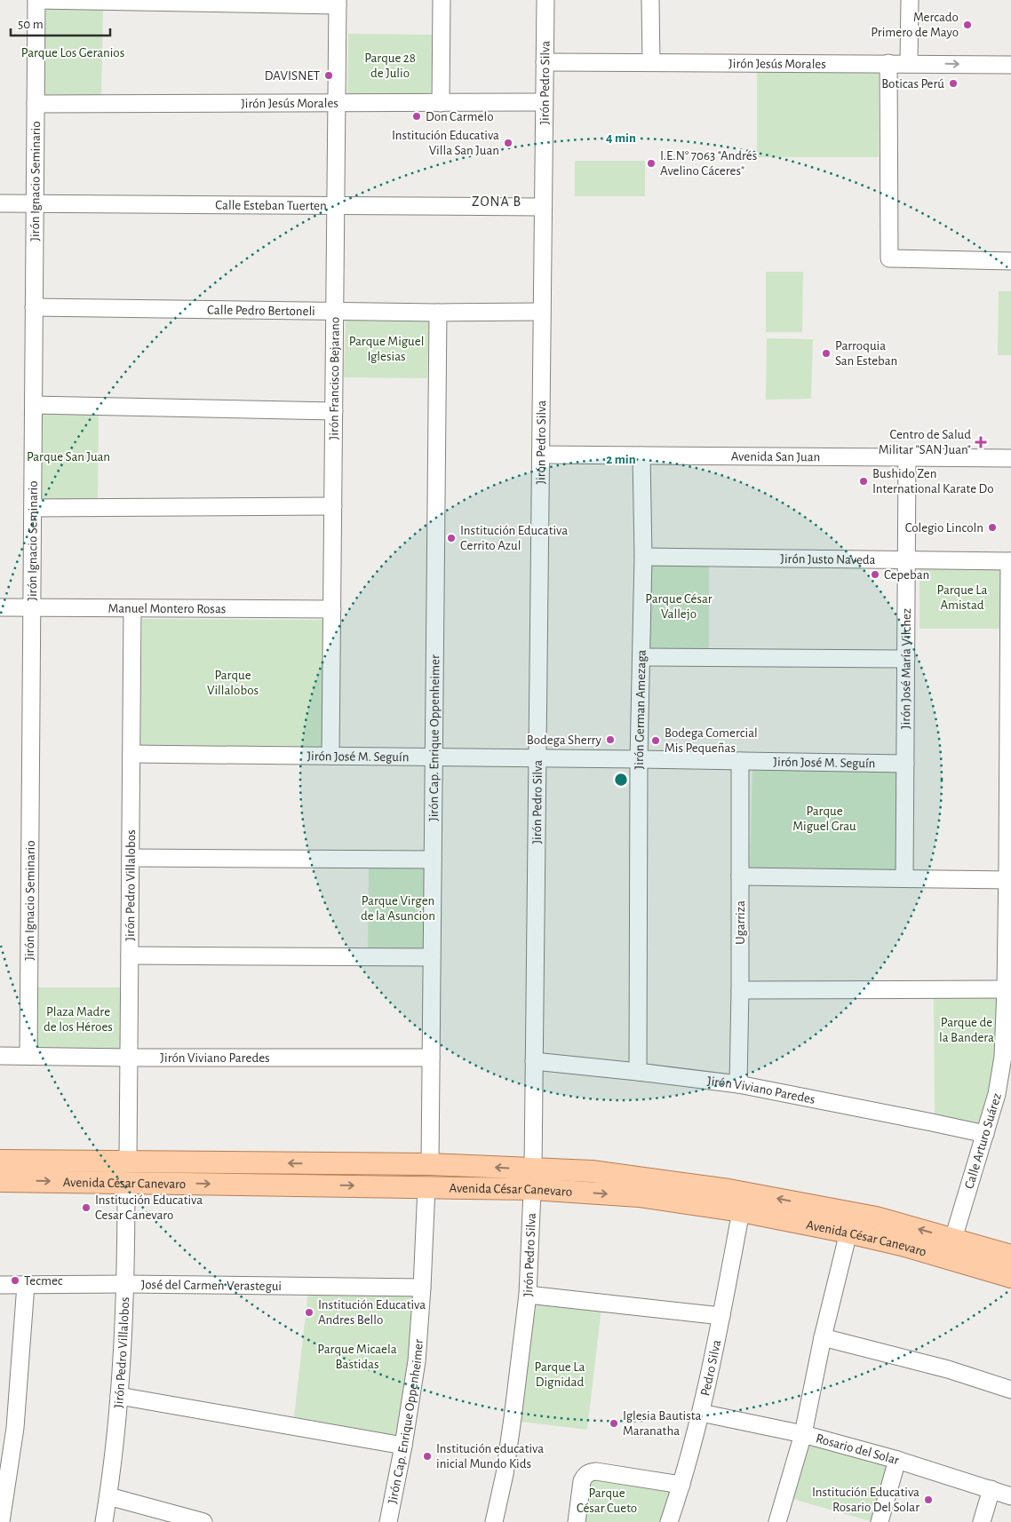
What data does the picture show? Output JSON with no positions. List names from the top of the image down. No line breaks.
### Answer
{"streets":{"main road":["Avenida César Canevaro"],"street":["Jirón Jesús Morales","Jirón Pedro Silva","Jirón Ignacio Seminario","Calle Esteban Tuerten","Calle Pedro Bertoneli","Jirón Francisco Bejarano","Avenida San Juan","Jirón Justo Naveda","Manuel Montero Rosas","Jirón José María Vilchez","Jirón German Amezaga","Jirón Cap. Enrique Oppenheimer","Jirón José M. Seguín","Jirón Pedro Villalobos","Ugarriza","Jirón Viviano Paredes","Calle Arturo Suárez","José del Carmen Verastegui","Pedro Silva","Rosario del Solar"]},"crossings":[["Jirón Jesús Morales","Jirón Pedro Silva"],["Jirón Jesús Morales","Jirón Ignacio Seminario"],["Jirón Jesús Morales","Jirón Francisco Bejarano"],["Jirón Pedro Silva","Calle Esteban Tuerten"],["Jirón Pedro Silva","Calle Pedro Bertoneli"],["Jirón Pedro Silva","Avenida San Juan"],["Jirón Pedro Silva","Jirón José M. Seguín"],["Jirón Pedro Silva","Jirón Viviano Paredes"],["Jirón Pedro Silva","Avenida César Canevaro"],["Jirón Ignacio Seminario","Calle Esteban Tuerten"],["Jirón Ignacio Seminario","Calle Pedro Bertoneli"],["Jirón Ignacio Seminario","Manuel Montero Rosas"],["Jirón Ignacio Seminario","Jirón Viviano Paredes"],["Calle Esteban Tuerten","Jirón Francisco Bejarano"],["Calle Pedro Bertoneli","Jirón Francisco Bejarano"],["Calle Pedro Bertoneli","Jirón Cap. Enrique Oppenheimer"],["Jirón Francisco Bejarano","Manuel Montero Rosas"],["Jirón Francisco Bejarano","Jirón José M. Seguín"],["Avenida San Juan","Jirón José María Vilchez"],["Avenida San Juan","Jirón German Amezaga"],["Jirón Justo Naveda","Jirón José María Vilchez"],["Jirón Justo Naveda","Jirón German Amezaga"],["Jirón Justo Naveda","Calle Arturo Suárez"],["Manuel Montero Rosas","Jirón Pedro Villalobos"],["Jirón José María Vilchez","Jirón José M. Seguín"],["Jirón German Amezaga","Jirón José M. Seguín"],["Jirón German Amezaga","Jirón Viviano Paredes"],["Jirón Cap. Enrique Oppenheimer","Jirón José M. Seguín"],["Jirón Cap. Enrique Oppenheimer","Jirón Viviano Paredes"],["Jirón Cap. Enrique Oppenheimer","Avenida César Canevaro"],["Jirón Cap. Enrique Oppenheimer","José del Carmen Verastegui"],["Jirón José M. Seguín","Jirón Pedro Villalobos"],["Jirón José M. Seguín","Ugarriza"],["Jirón Pedro Villalobos","Jirón Viviano Paredes"],["Jirón Pedro Villalobos","Avenida César Canevaro"],["Jirón Pedro Villalobos","José del Carmen Verastegui"],["Ugarriza","Jirón Viviano Paredes"],["Jirón Viviano Paredes","Calle Arturo Suárez"],["Calle Arturo Suárez","Avenida César Canevaro"],["Avenida César Canevaro","Pedro Silva"],["Pedro Silva","Rosario del Solar"]],"districts":["ZONA B"],"parks":["Parque Los Geranios","Parque 28 de Julio","Parque Miguel Iglesias","Parque San Juan","Parque La Amistad","Parque César Vallejo","Parque Villalobos","Parque Miguel Grau","Parque Virgen de la Asuncion","Plaza Madre de los Héroes","Parque de la Bandera","Parque Micaela Bastidas","Parque La Dignidad","Parque César Cueto"],"places":{"other":["Mercado Primero de Mayo","DAVISNET","Boticas Perú","Don Carmelo","Institución Educativa Villa San Juan","I.E.N° 7063 \"Andrés Avelino Cáceres\"","Parroquia San Esteban","Bushido Zen International Karate Do","Colegio Lincoln","Institución Educativa Cerrito Azul","Cepeban","Bodega Sherry","Bodega Comercial Mis Pequeñas","Institución Educativa Cesar Canevaro","Tecmec","Institución Educativa Andres Bello","Iglesia Bautista Maranatha","Institución educativa inicial Mundo Kids","Institución Educativa Rosario Del Solar"],"health":["Centro de Salud Militar \"SAN Juan\""]},"scale_bar":"50 m","rings":["4 min","2 min"]}
